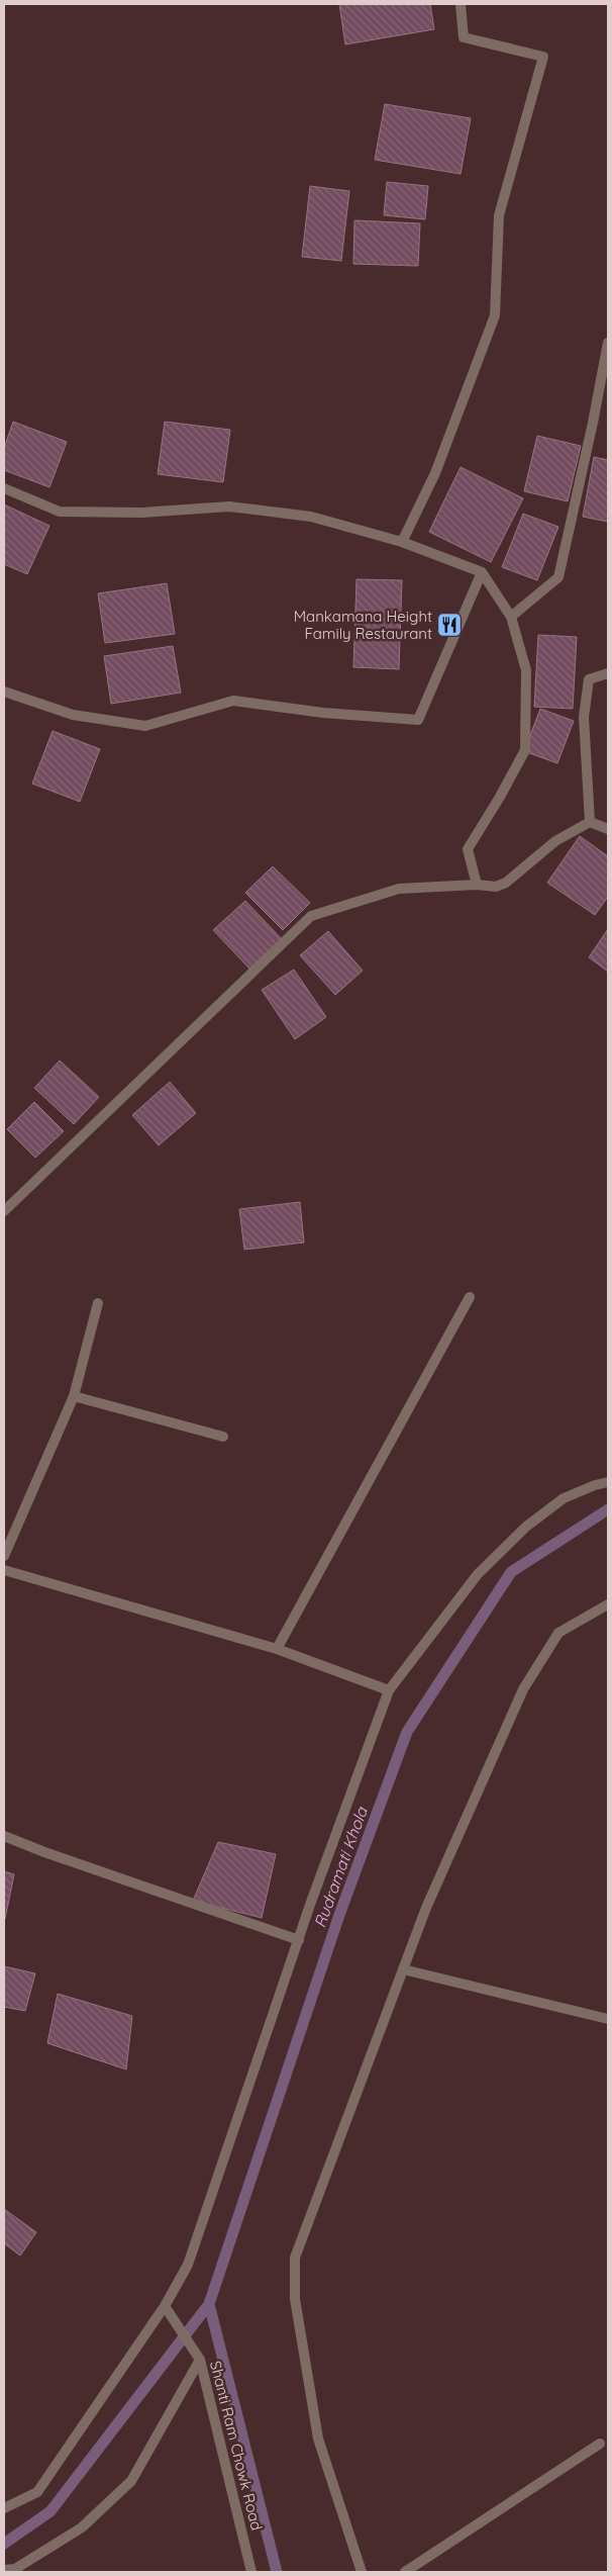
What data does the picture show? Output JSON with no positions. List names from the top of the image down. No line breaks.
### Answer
{"streets":{"street":["Shanti Ram Chowk Road"]},"water":["Rudramati Khola"],"places":{"restaurant":["Mankamana Height Family Restaurant"]}}
